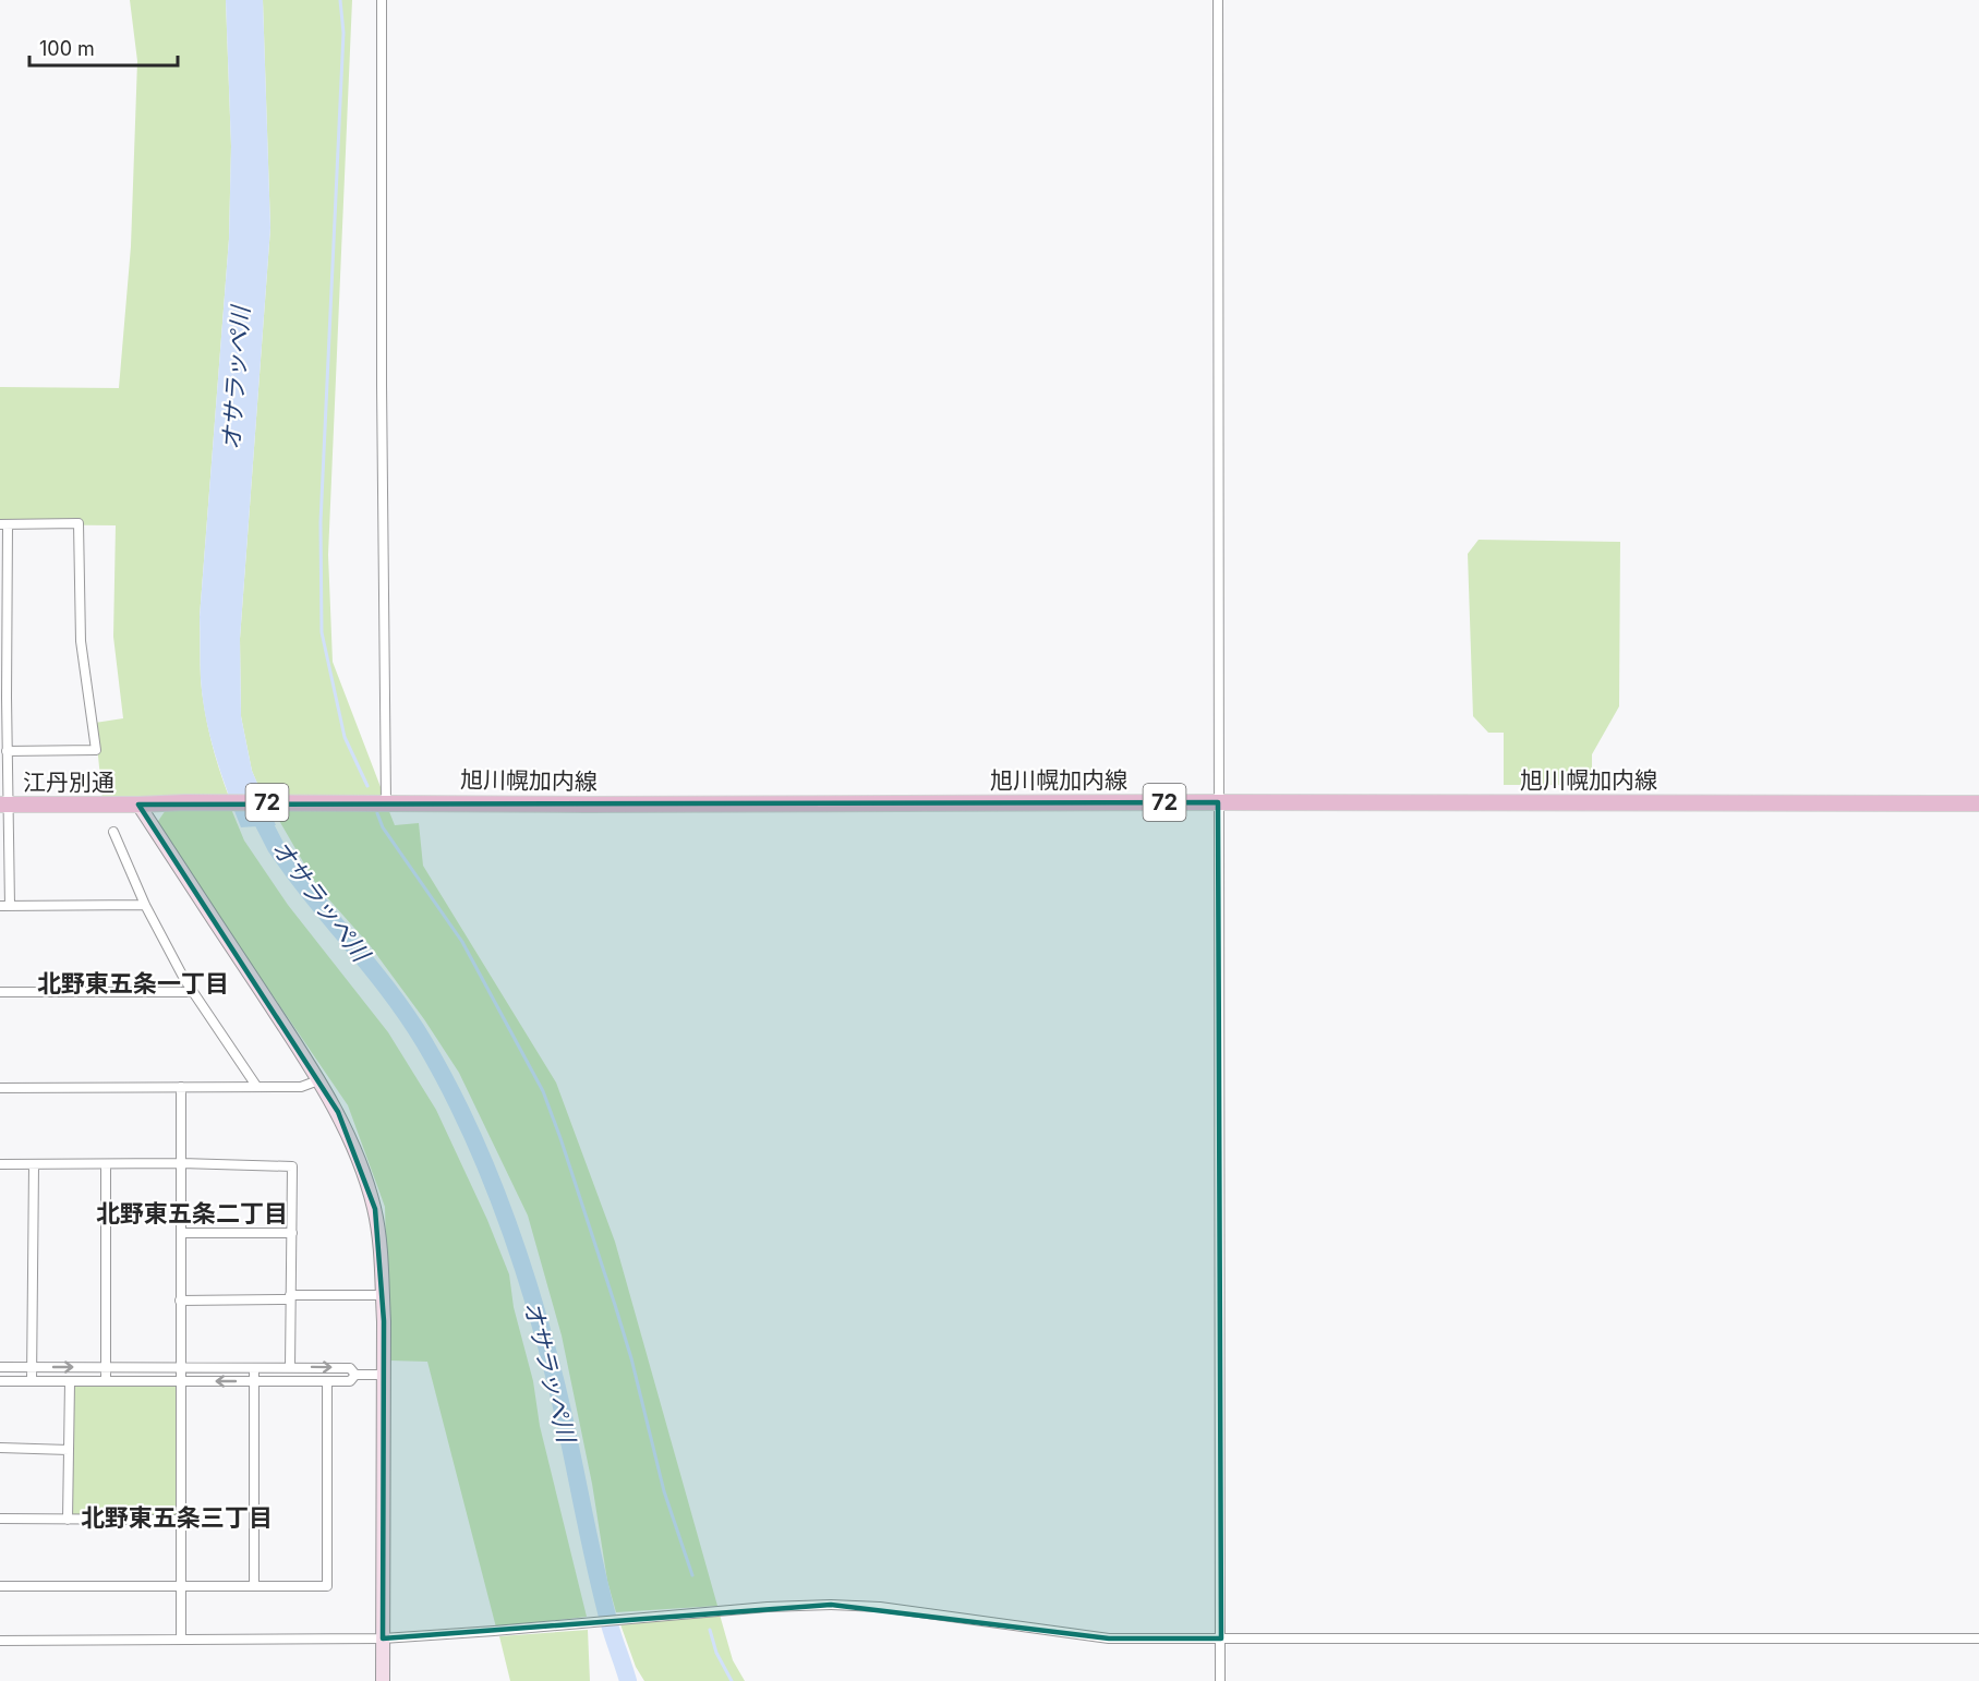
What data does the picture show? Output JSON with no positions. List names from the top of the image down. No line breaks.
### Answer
{"streets":{"main road":["旭川幌加内線","江丹別通","72"]},"crossings":[["旭川幌加内線","江丹別通"]],"districts":["北野東五条一丁目","北野東五条二丁目","北野東五条三丁目"],"water":["オサラッペ川"],"scale_bar":"100 m"}
